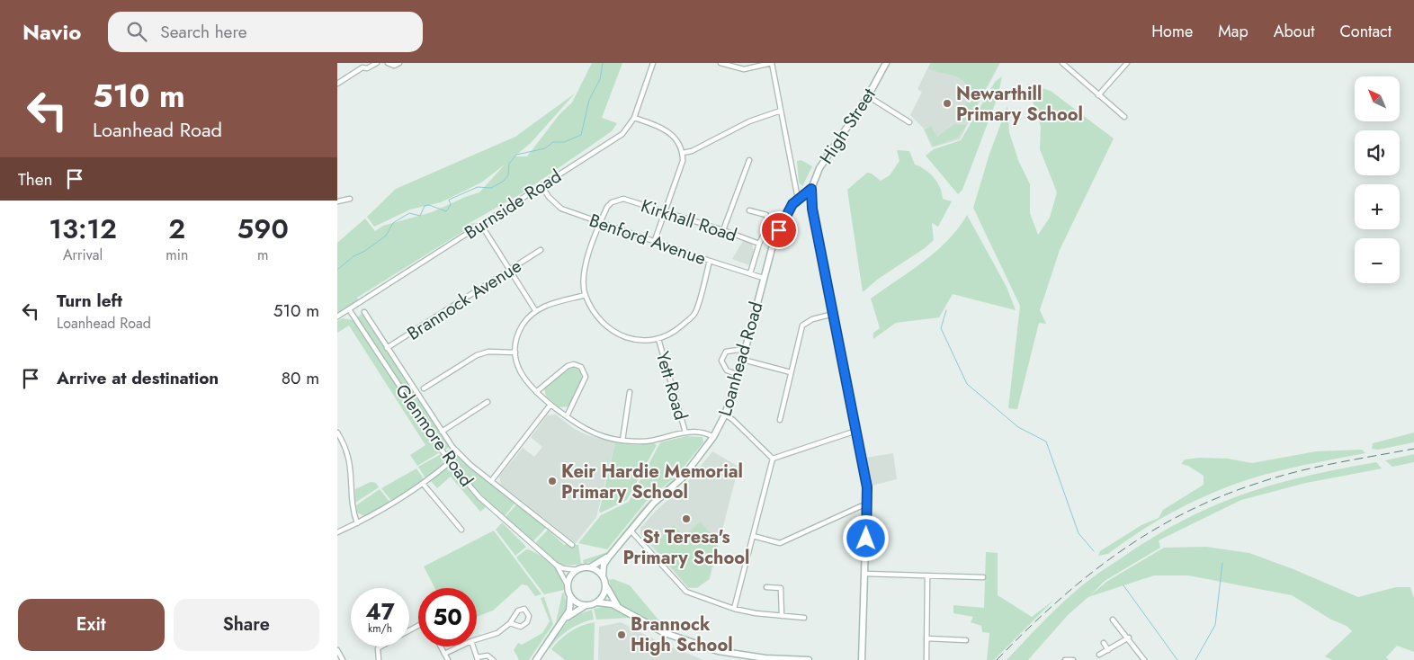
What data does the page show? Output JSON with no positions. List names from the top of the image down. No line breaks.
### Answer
{"streets":{"street":["High Street","Burnside Road","Kirkhall Road","Benford Avenue","Brannock Avenue","Loanhead Road","Yett Road","Glenmore Road"]},"crossings":[["High Street","Loanhead Road"],["Burnside Road","Benford Avenue"],["Burnside Road","Glenmore Road"],["Kirkhall Road","Benford Avenue"],["Kirkhall Road","Yett Road"],["Benford Avenue","Loanhead Road"],["Benford Avenue","Yett Road"],["Loanhead Road","Glenmore Road"]],"places":["Newarthill Primary School","Keir Hardie Memorial Primary School","St Teresa's Primary School","Brannock High School"],"north":"top left","page":{"header":"Navio","search":"Search here","nav":["Home","Map","About","Contact"],"turn":["510 m","Loanhead Road"],"map_buttons":["+","−"],"then":"Then","eta":["13:12","Arrival","2","min","590","m"],"list":[{"name":"Turn left","note":"Loanhead Road","value":"510 m"},{"name":"Arrive at destination","value":"80 m"}],"speed":"47 km/h","limit":"50","buttons":["Exit","Share"]}}
